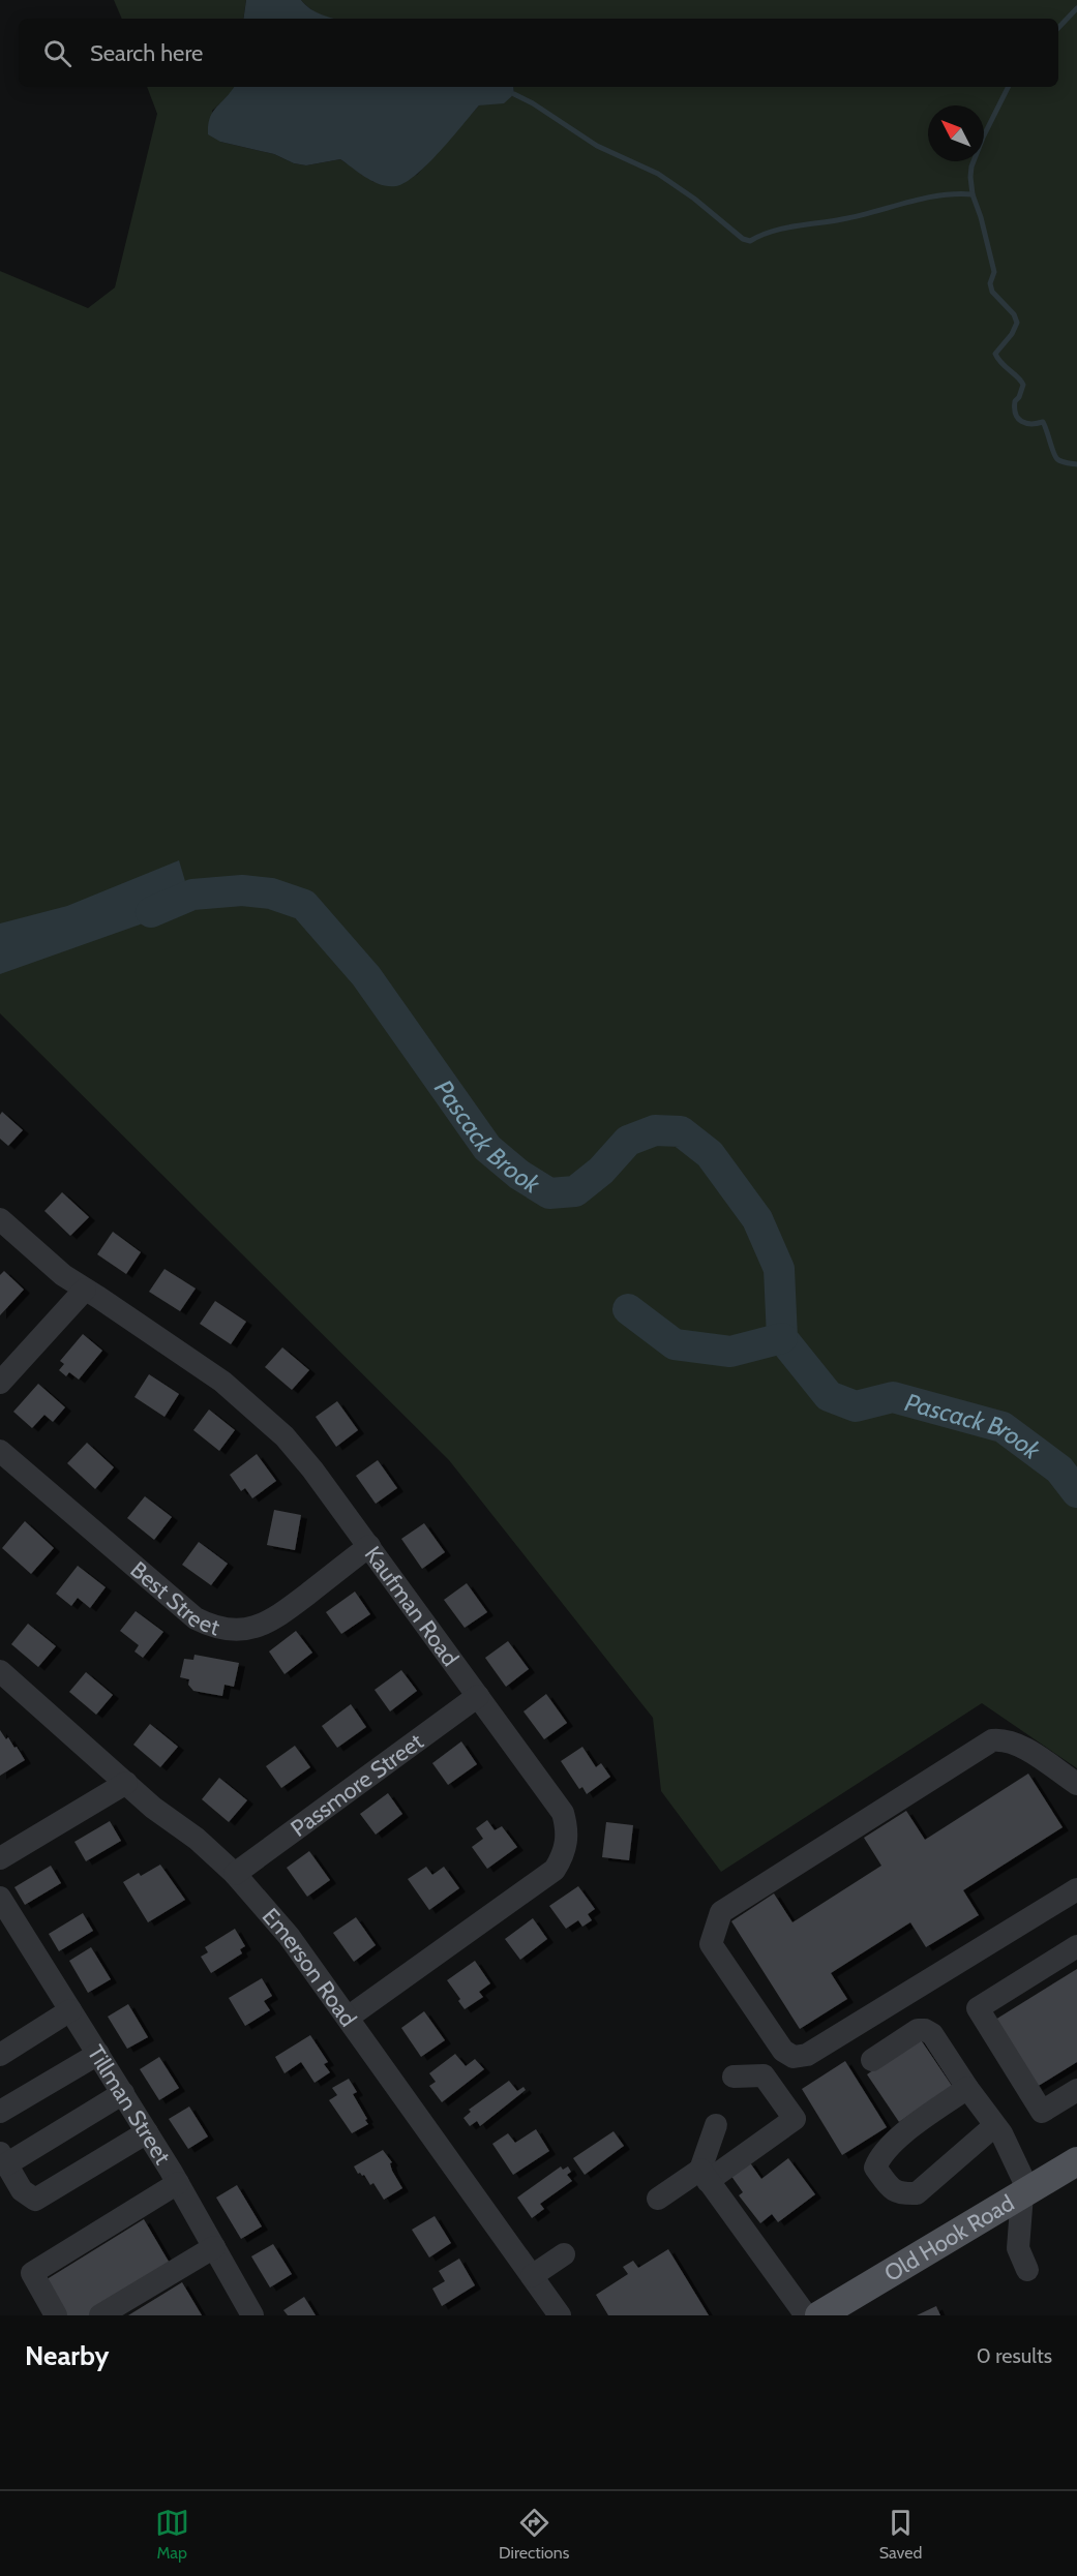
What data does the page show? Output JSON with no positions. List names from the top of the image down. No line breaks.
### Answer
{"streets":{"main road":["Old Hook Road"],"street":["Best Street","Kaufman Road","Passmore Street","Emerson Road","Tillman Street"]},"crossings":[["Best Street","Kaufman Road"],["Kaufman Road","Passmore Street"],["Kaufman Road","Emerson Road"],["Passmore Street","Emerson Road"]],"water":["Pascack Brook"],"north":"top left","page":{"search":"Search here","heading":["Nearby","0 results"],"nav":["Map","Directions","Saved"]}}
